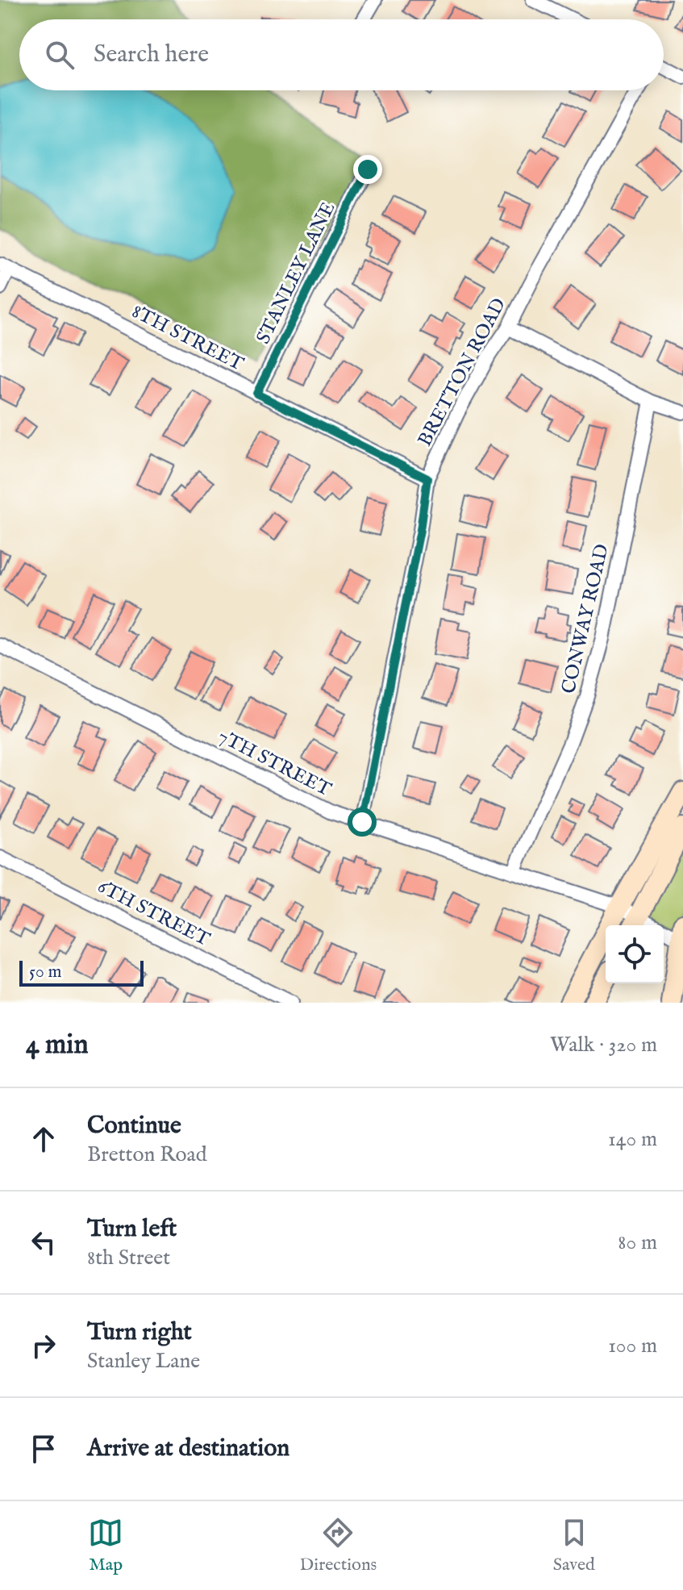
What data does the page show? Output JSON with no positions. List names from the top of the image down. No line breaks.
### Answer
{"streets":{"street":["STANLEY LANE","8TH STREET","BRETTON ROAD","CONWAY ROAD","7TH STREET","6TH STREET"]},"crossings":[["STANLEY LANE","8TH STREET"],["8TH STREET","BRETTON ROAD"],["BRETTON ROAD","7TH STREET"],["CONWAY ROAD","7TH STREET"]],"scale_bar":"50 m","page":{"search":"Search here","scale":"50 m","heading":["4 min","Walk · 320 m"],"list":[["Continue","Bretton Road","140 m"],["Turn left","8th Street","80 m"],["Turn right","Stanley Lane","100 m"],"Arrive at destination"],"nav":["Map","Directions","Saved"]}}
